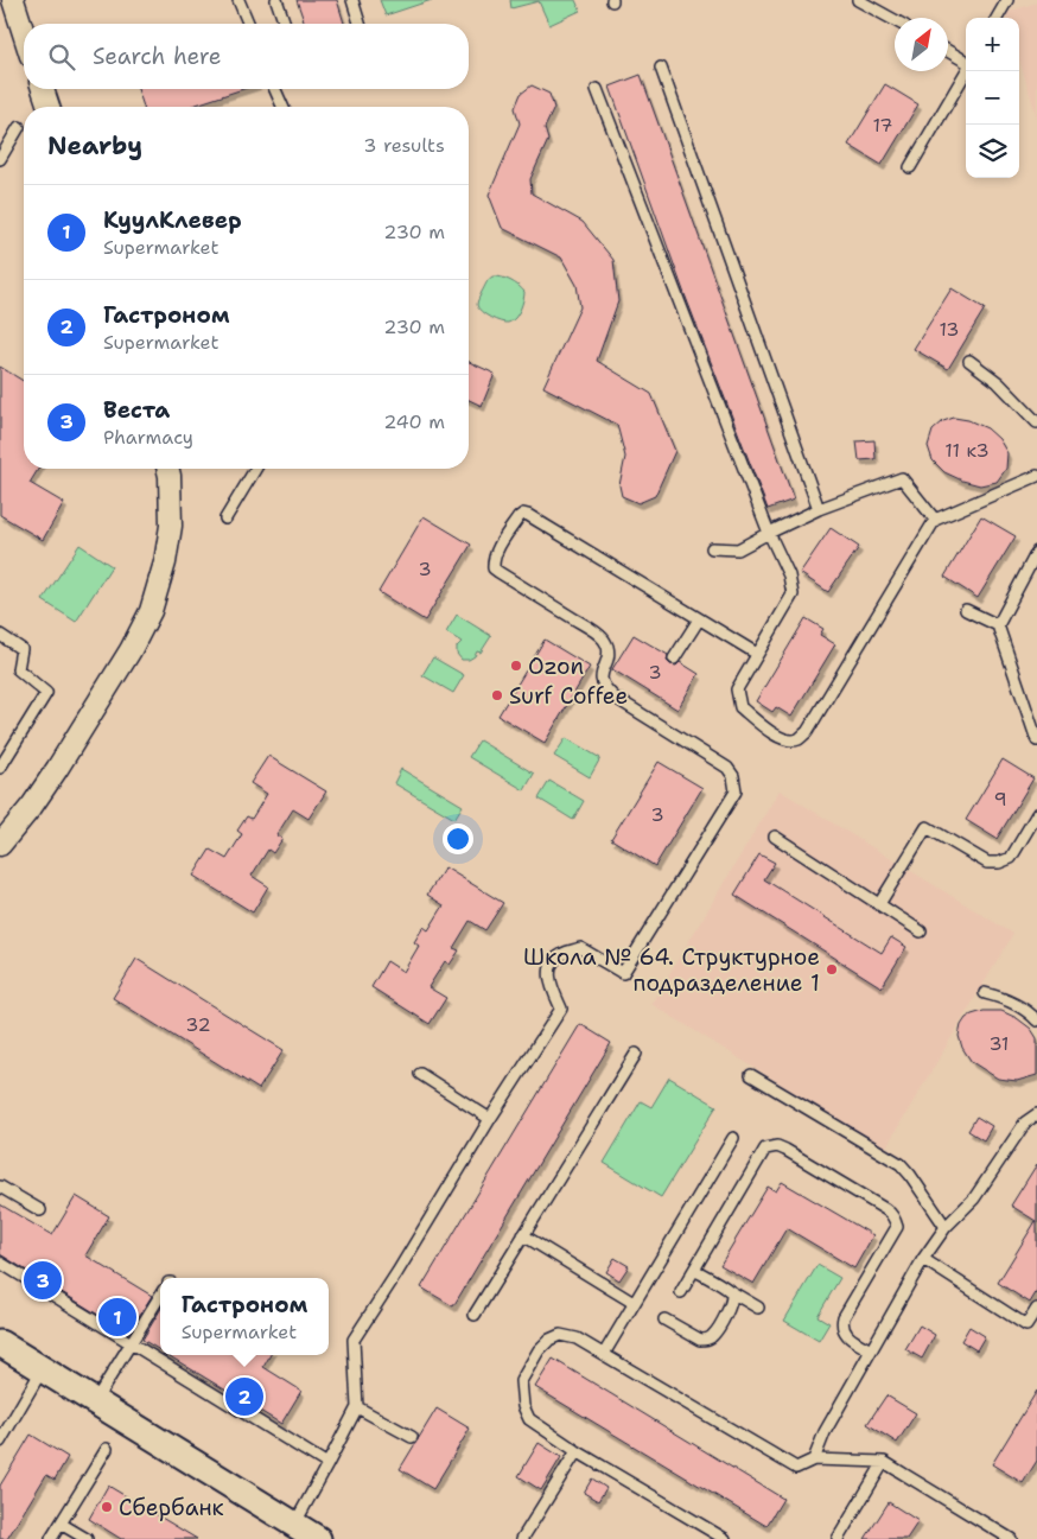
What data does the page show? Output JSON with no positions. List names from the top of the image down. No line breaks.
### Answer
{"places":["Ozon","Surf Coffee","Школа № 64. Структурное подразделение 1","Сбербанк"],"house_numbers":["17","13","11 к3","3","3","9","3","32","31"],"north":"top right","page":{"map_buttons":["+","−"],"search":"Search here","heading":["Nearby","3 results"],"list":[{"mark":"1","name":"КуулКлевер","note":"Supermarket","value":"230 m"},{"mark":"2","name":"Гастроном","note":"Supermarket","value":"230 m"},{"mark":"3","name":"Веста","note":"Pharmacy","value":"240 m"}],"pins":["3","1","2"],"popup":["Гастроном","Supermarket"]}}
